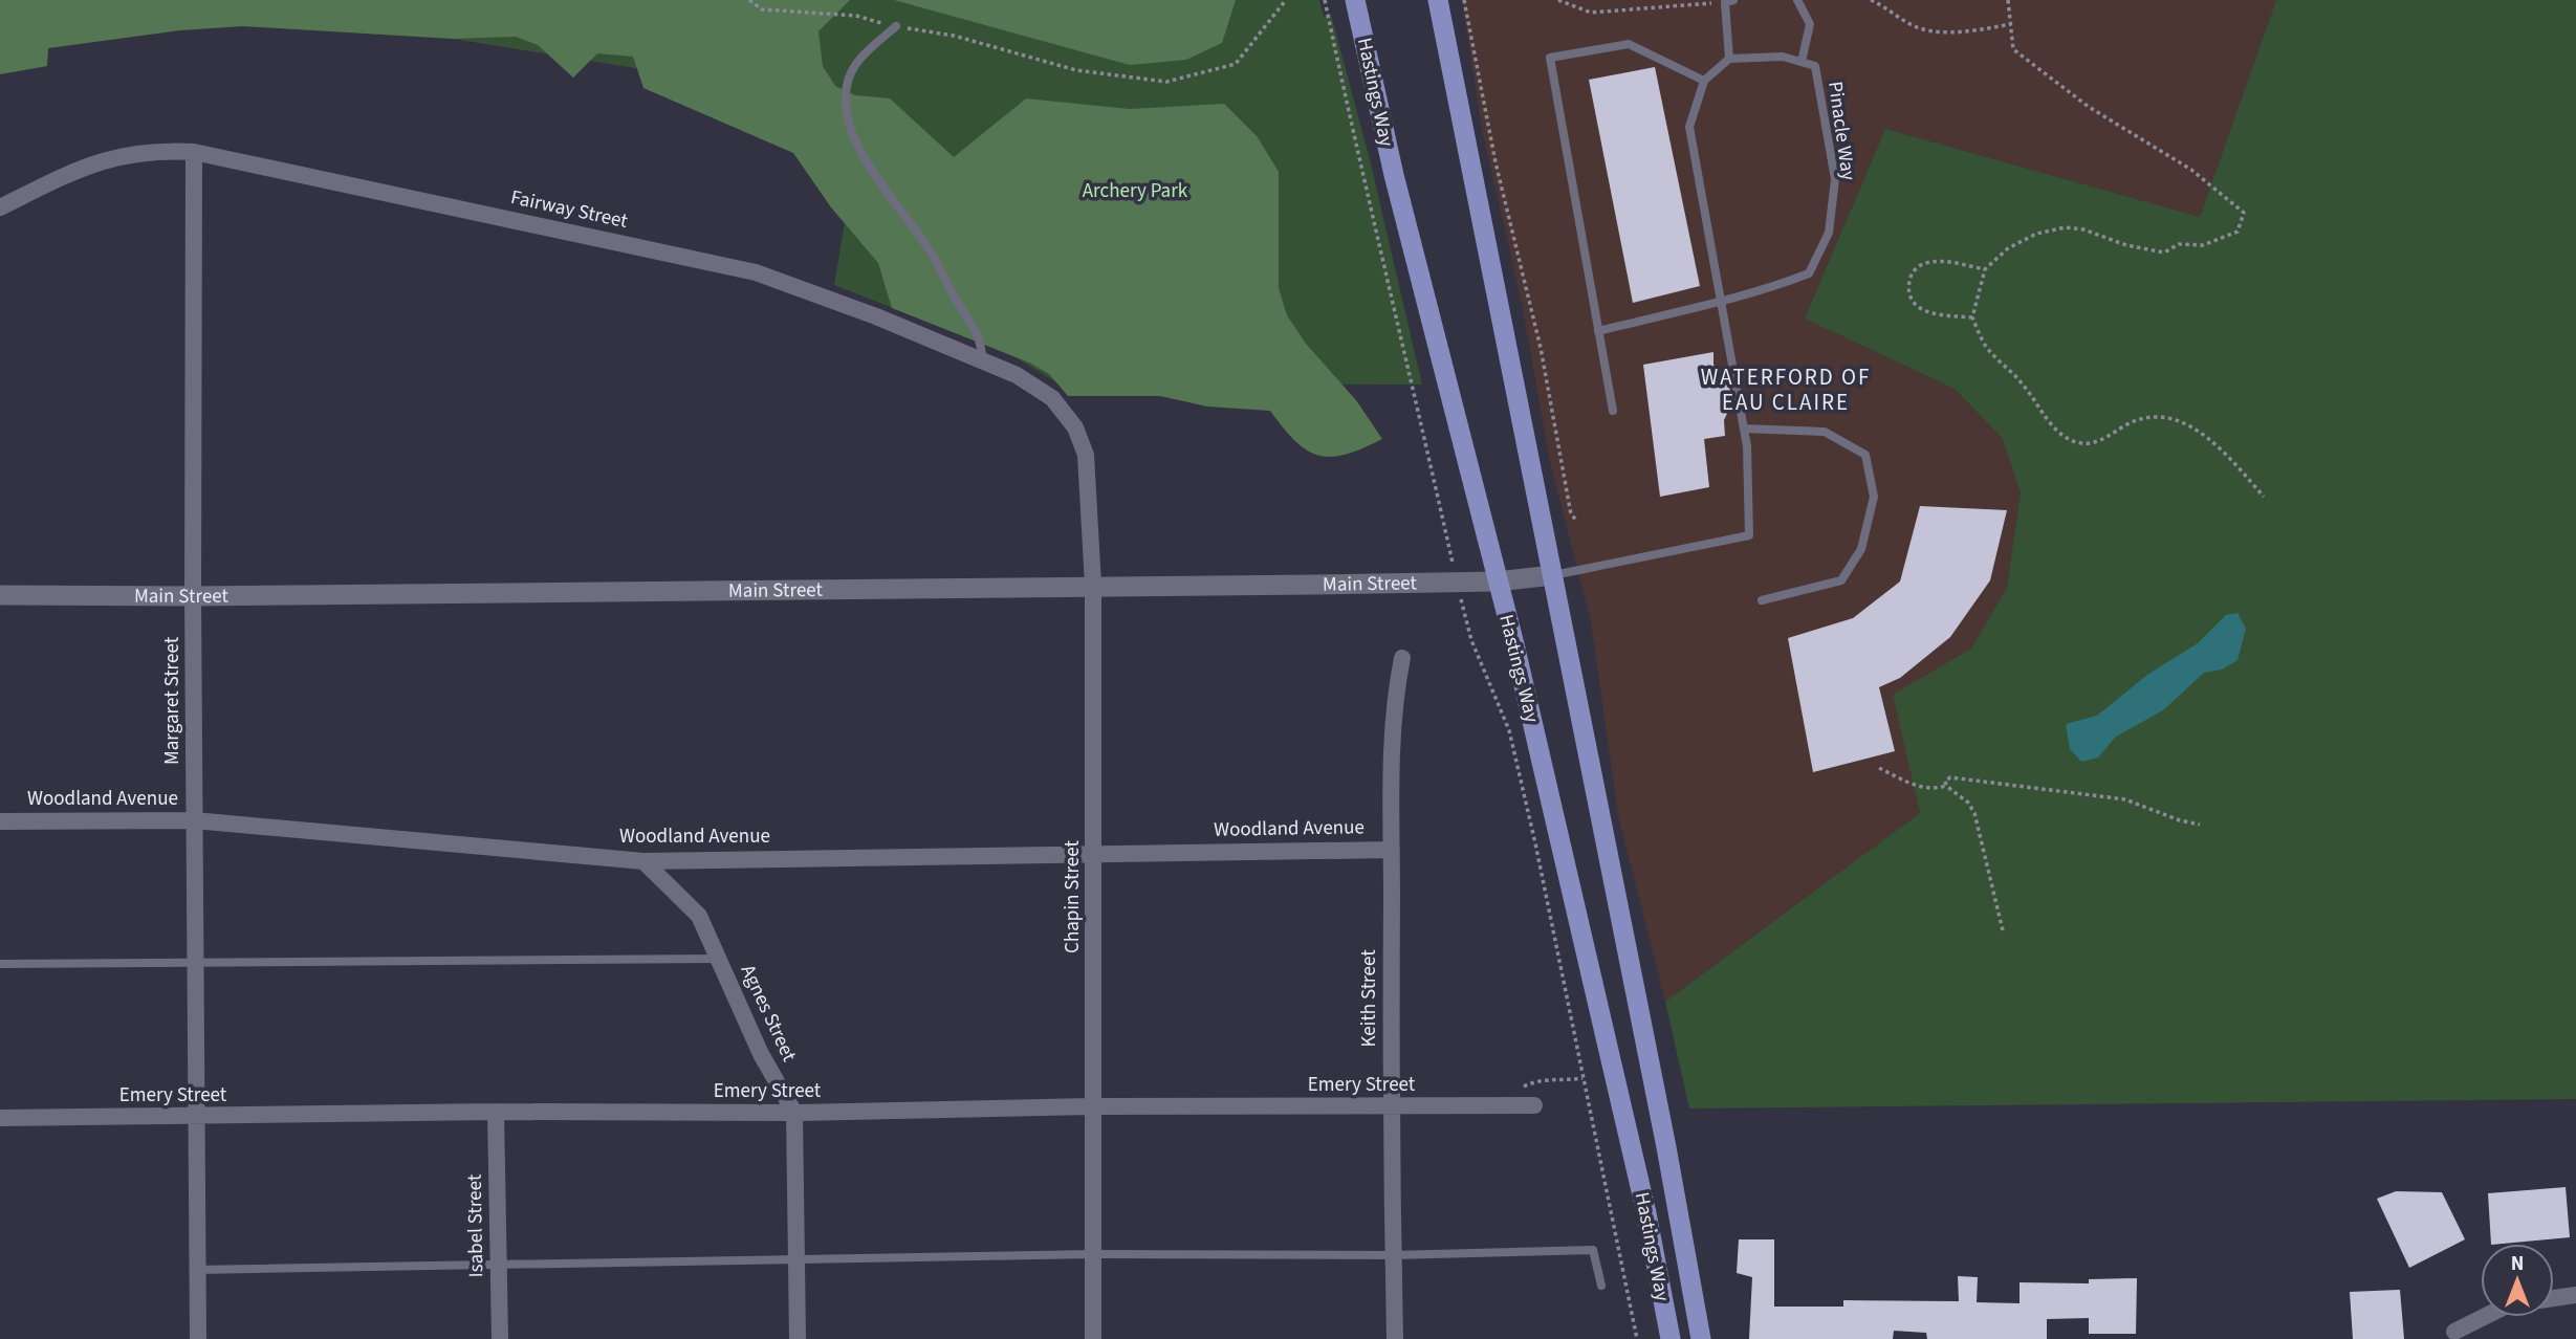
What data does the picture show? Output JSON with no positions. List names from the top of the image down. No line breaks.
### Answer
{"streets":{"main road":["Hastings Way"],"street":["Fairway Street","Main Street","Margaret Street","Woodland Avenue","Chapin Street","Keith Street","Agnes Street","Emery Street","Isabel Street"],"lane":["Pinacle Way"]},"crossings":[["Hastings Way","Main Street"],["Fairway Street","Margaret Street"],["Fairway Street","Chapin Street"],["Main Street","Margaret Street"],["Main Street","Chapin Street"],["Margaret Street","Woodland Avenue"],["Margaret Street","Emery Street"],["Woodland Avenue","Chapin Street"],["Woodland Avenue","Keith Street"],["Woodland Avenue","Agnes Street"],["Chapin Street","Emery Street"],["Keith Street","Emery Street"],["Agnes Street","Emery Street"],["Emery Street","Isabel Street"]],"districts":["WATERFORD OF EAU CLAIRE"],"parks":["Archery Park"],"north":"top"}
